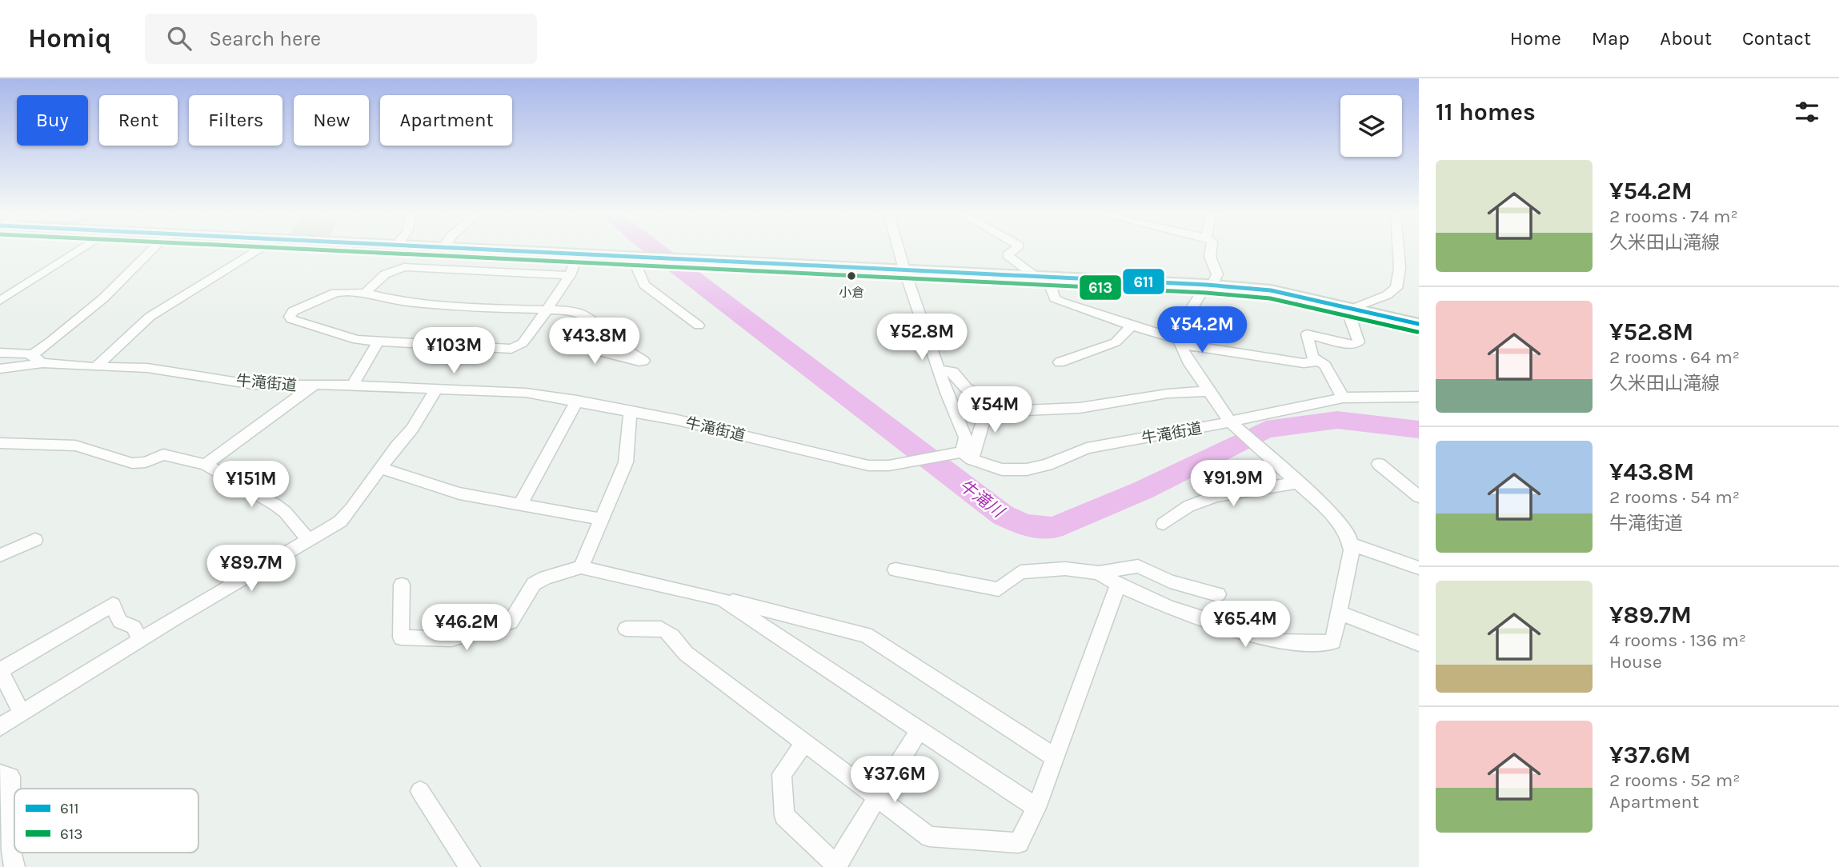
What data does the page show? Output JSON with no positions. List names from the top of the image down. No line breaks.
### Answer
{"streets":{"street":["牛滝街道"]},"water":["牛滝川"],"places":["小倉"],"lines":["transit line 611","transit line 613"],"legend":["611","613"],"page":{"header":"Homiq","search":"Search here","nav":["Home","Map","About","Contact"],"heading":"11 homes","chip":["Buy","Rent","Filters","New","Apartment"],"list":[{"name":"¥54.2M","note":"2 rooms · 74 m² · 久米田山滝線"},{"name":"¥52.8M","note":"2 rooms · 64 m² · 久米田山滝線"},{"name":"¥43.8M","note":"2 rooms · 54 m² · 牛滝街道"},{"name":"¥89.7M","note":"4 rooms · 136 m² · House"},{"name":"¥37.6M","note":"2 rooms · 52 m² · Apartment"}],"price":["¥54.2M","¥52.8M","¥43.8M","¥103M","¥54M","¥91.9M","¥151M","¥89.7M","¥65.4M","¥46.2M","¥37.6M"]}}
